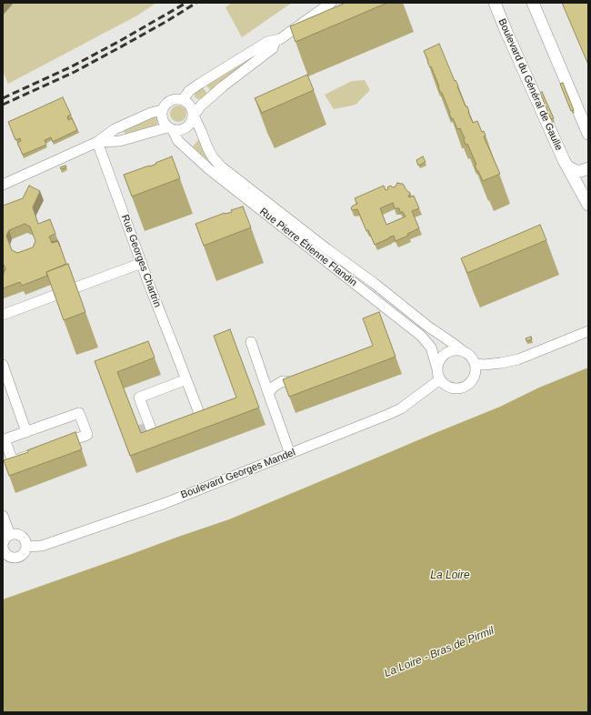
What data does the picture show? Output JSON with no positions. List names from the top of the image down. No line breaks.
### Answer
{"streets":{"main road":["Boulevard du Général de Gaulle"],"street":["Rue Pierre Étienne Flandin","Rue Georges Chartrin","Boulevard Georges Mandel"]},"crossings":[["Rue Pierre Étienne Flandin","Boulevard Georges Mandel"]],"water":["La Loire","La Loire - Bras de Pirmil"]}
